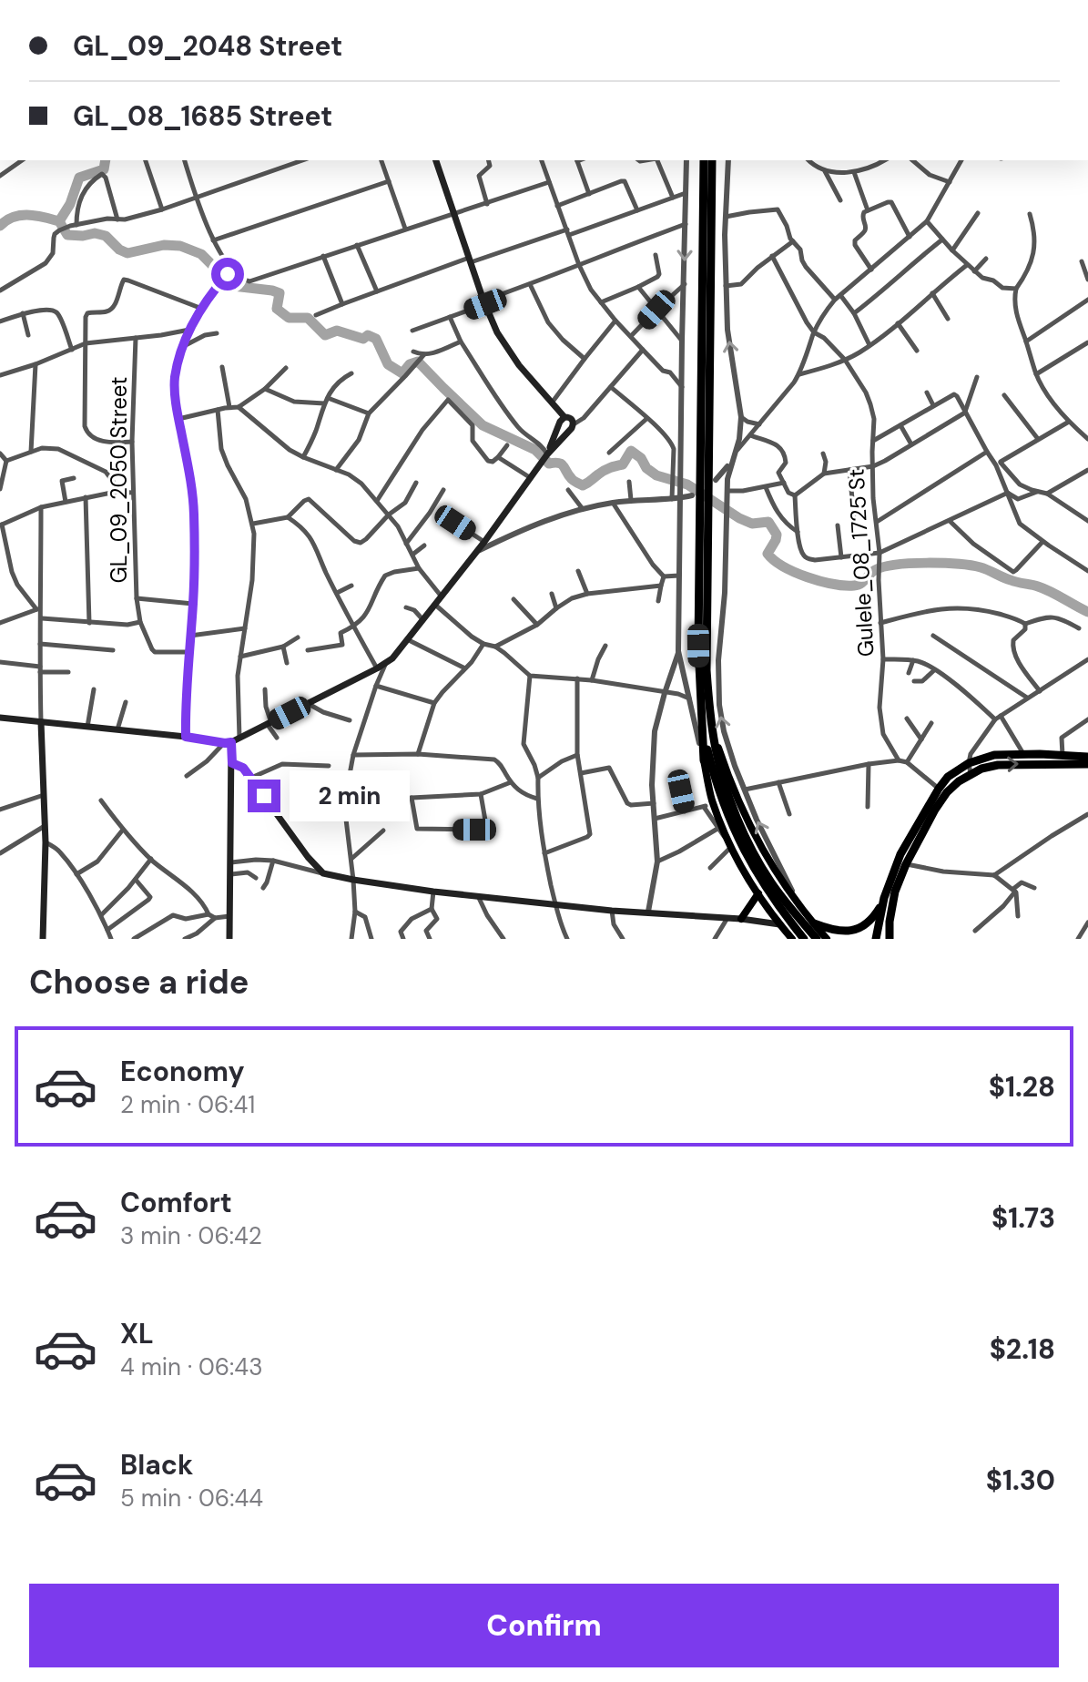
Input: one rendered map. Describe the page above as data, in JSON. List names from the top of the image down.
{
  "streets": {
    "street": ["GL_09_2050 Street", "Gulele_08_1725 St"]
  },
  "page": {
    "banner": ["GL_09_2048 Street", "GL_08_1685 Street"],
    "bubble": "2 min",
    "heading": "Choose a ride",
    "list": [
      {
        "name": "Economy",
        "note": "2 min · 06:41",
        "value": "$1.28"
      },
      {
        "name": "Comfort",
        "note": "3 min · 06:42",
        "value": "$1.73"
      },
      {
        "name": "XL",
        "note": "4 min · 06:43",
        "value": "$2.18"
      },
      {
        "name": "Black",
        "note": "5 min · 06:44",
        "value": "$1.30"
      }
    ],
    "buttons": "Confirm"
  }
}
